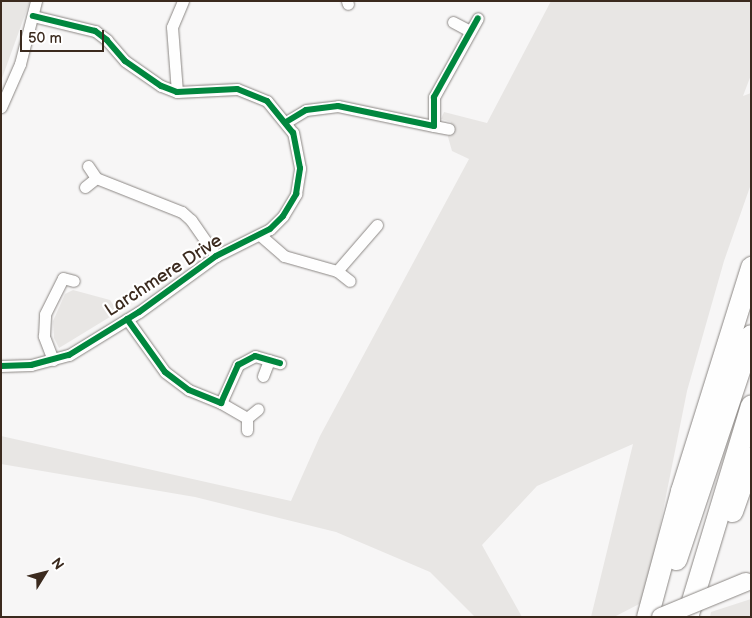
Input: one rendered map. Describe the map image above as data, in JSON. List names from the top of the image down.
{
  "streets": {
    "street": ["Larchmere Drive"]
  },
  "scale_bar": "50 m",
  "north": "top right"
}
